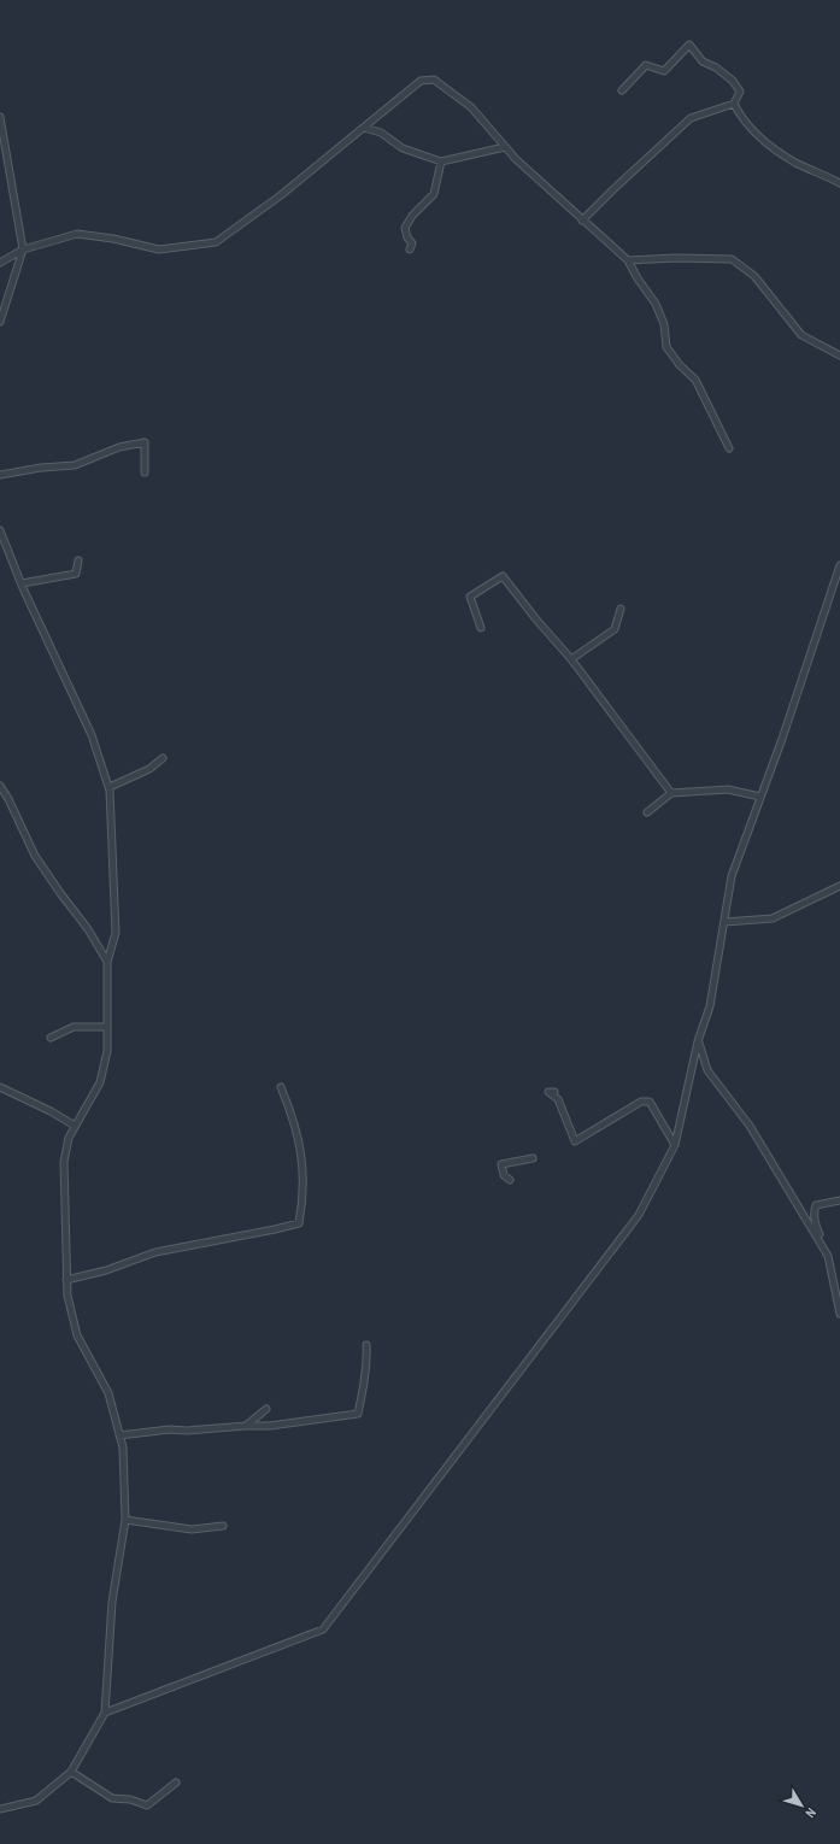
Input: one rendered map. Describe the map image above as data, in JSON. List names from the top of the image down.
{
  "north": "bottom right"
}
